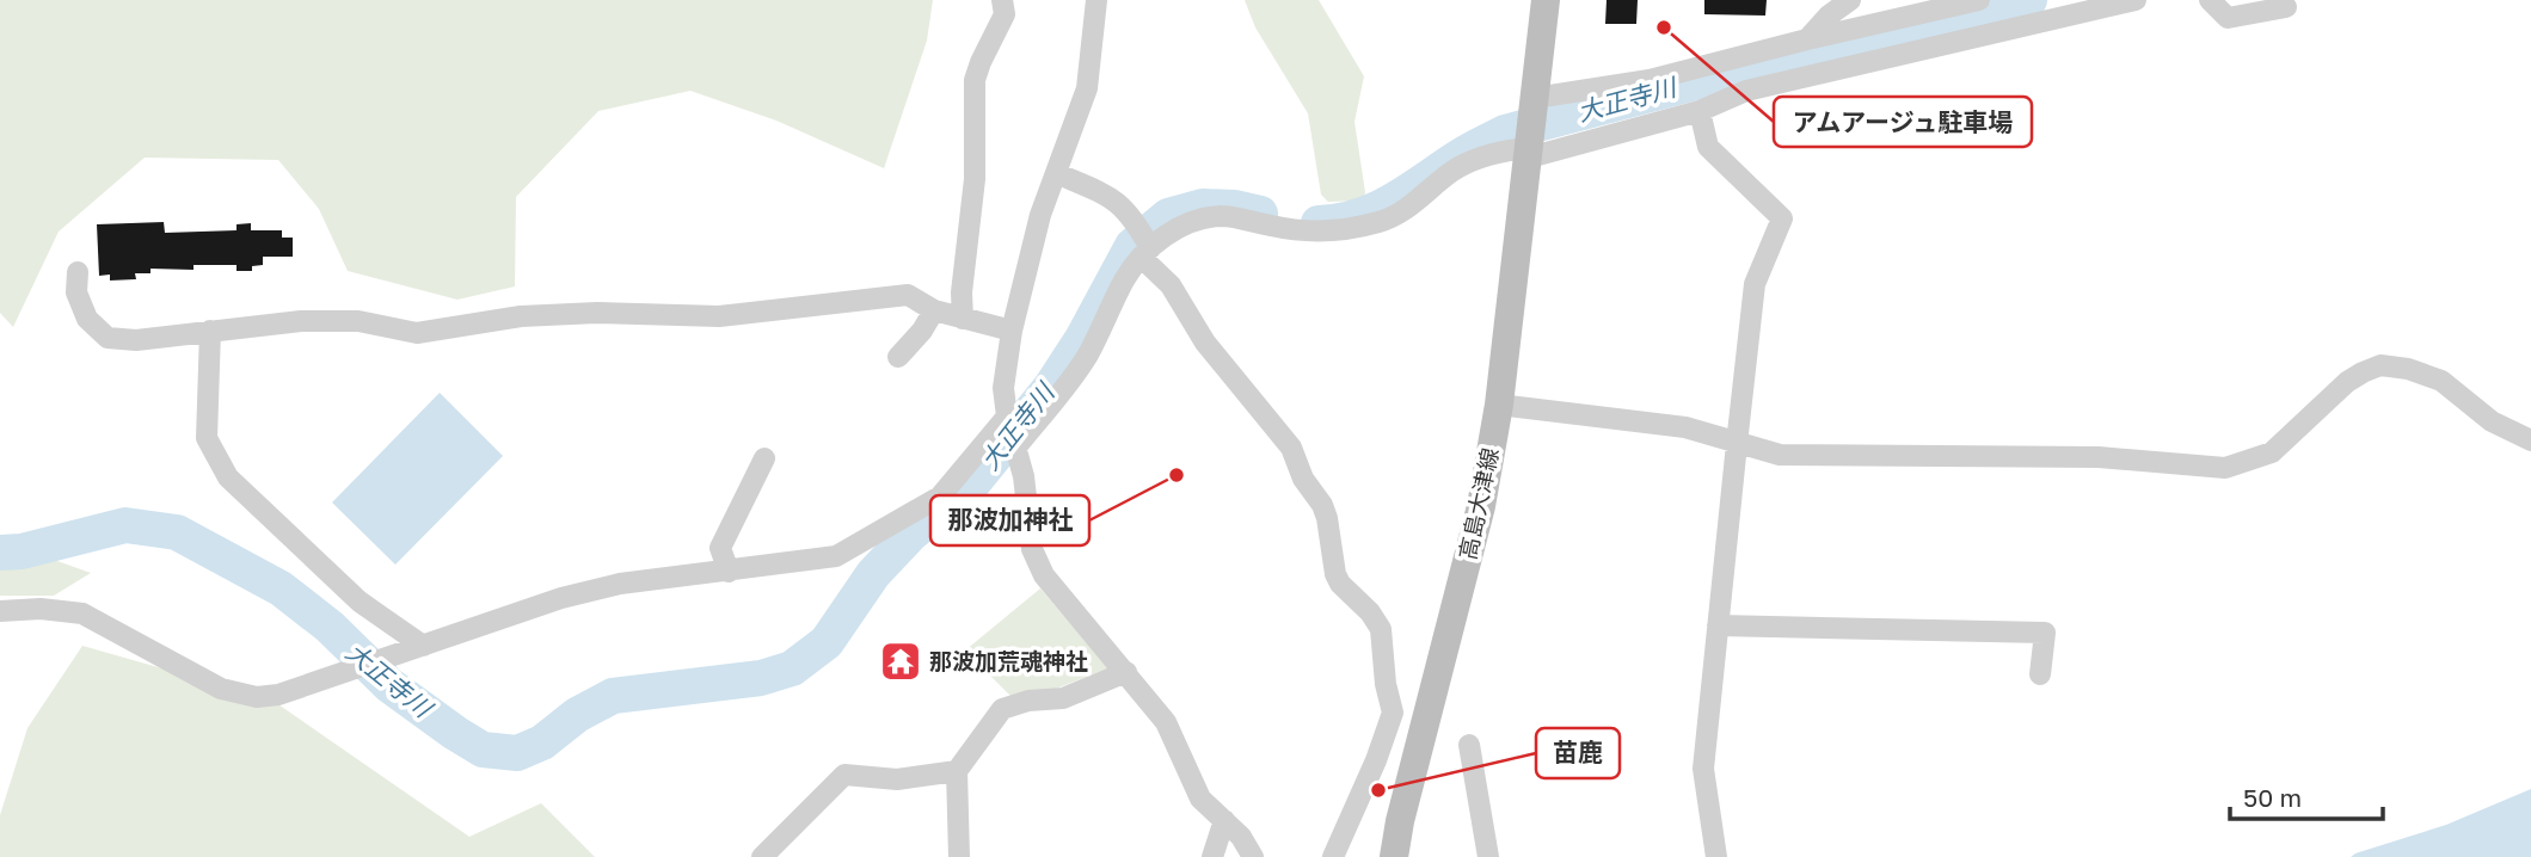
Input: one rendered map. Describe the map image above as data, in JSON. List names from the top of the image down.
{
  "streets": {
    "main road": ["高島大津線"]
  },
  "water": ["大正寺川"],
  "places": {
    "other": ["アムアージュ駐車場", "那波加神社", "苗鹿"],
    "temple": ["那波加荒魂神社"]
  },
  "scale_bar": "50 m"
}
